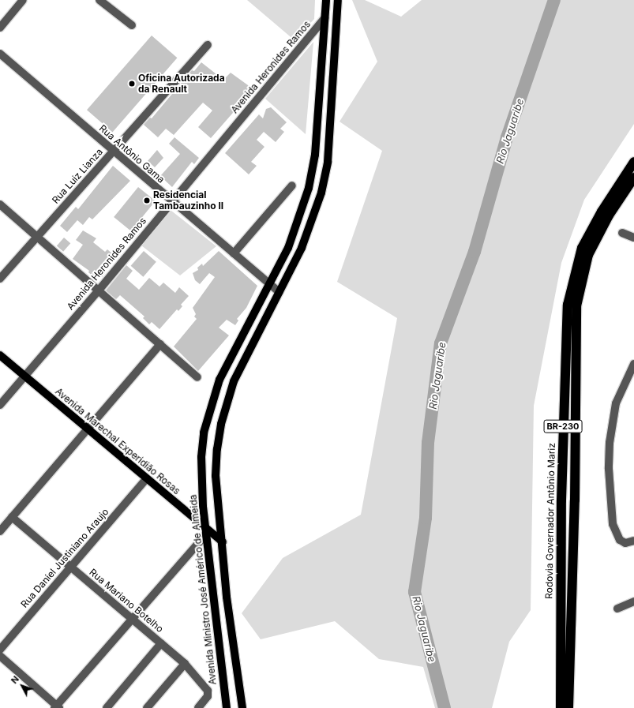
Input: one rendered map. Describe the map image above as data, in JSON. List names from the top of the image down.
{
  "streets": {
    "highway": ["BR-230", "Rodovia Governador Antônio Mariz"],
    "main road": ["Avenida Marechal Experidião Rosas", "Avenida Ministro José Américo de Almeida"],
    "street": [
      "Avenida Heronides Ramos",
      "Rua Antônio Gama",
      "Rua Luiz Lianza",
      "Rua Daniel Justiniano Araujo",
      "Rua Mariano Botelho"
    ]
  },
  "crossings": [
    ["Avenida Heronides Ramos", "Rua Antônio Gama"],
    ["Avenida Heronides Ramos", "Avenida Marechal Experidião Rosas"],
    ["Avenida Heronides Ramos", "Avenida Ministro José Américo de Almeida"],
    ["Rua Antônio Gama", "Rua Luiz Lianza"],
    ["Rua Antônio Gama", "Avenida Ministro José Américo de Almeida"],
    ["Avenida Marechal Experidião Rosas", "Rua Daniel Justiniano Araujo"],
    ["Avenida Marechal Experidião Rosas", "Avenida Ministro José Américo de Almeida"],
    ["Rua Daniel Justiniano Araujo", "Rua Mariano Botelho"]
  ],
  "water": ["Rio Jaguaribe"],
  "places": ["Oficina Autorizada da Renault", "Residencial Tambauzinho II"],
  "north": "top left"
}
